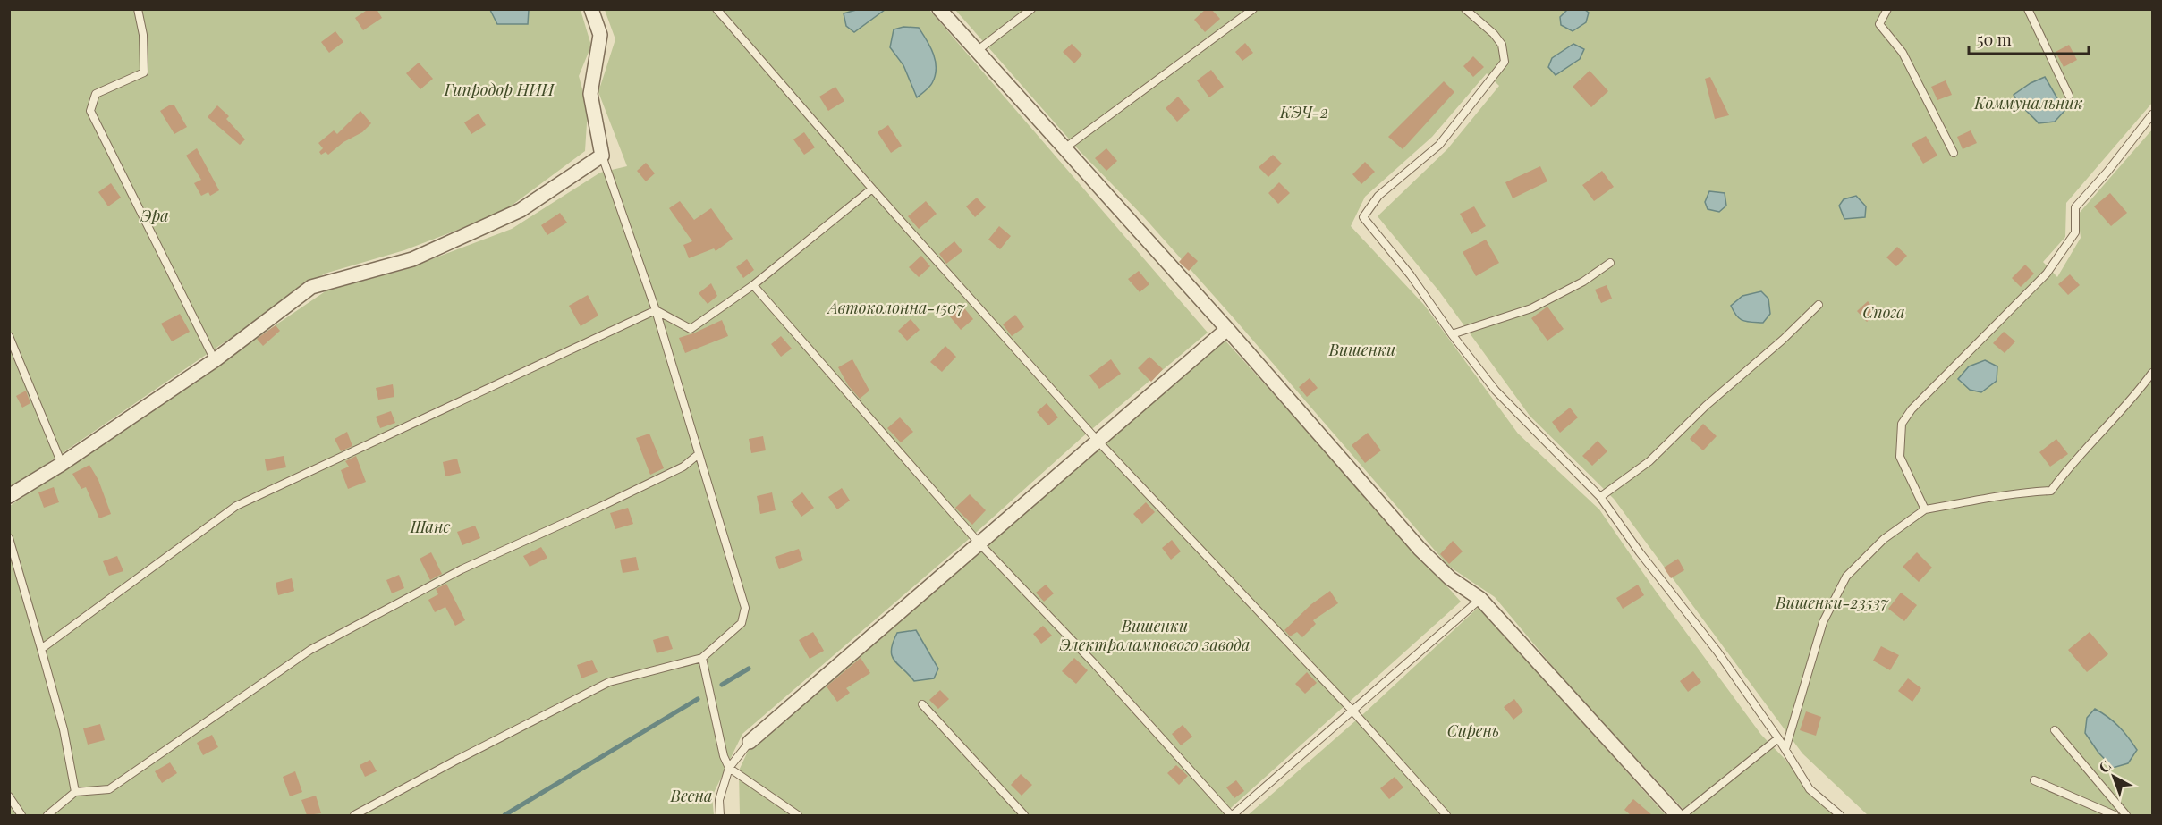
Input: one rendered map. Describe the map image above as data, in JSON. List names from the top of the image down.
{
  "parks": [
    "Гипродор НИИ",
    "Коммунальник",
    "КЭЧ-2",
    "Эра",
    "Автоколонна-1507",
    "Спога",
    "Вишенки",
    "Шанс",
    "Вишенки-23537",
    "Вишенки Электролампового завода",
    "Сирень",
    "Весна"
  ],
  "scale_bar": "50 m",
  "north": "top left"
}
